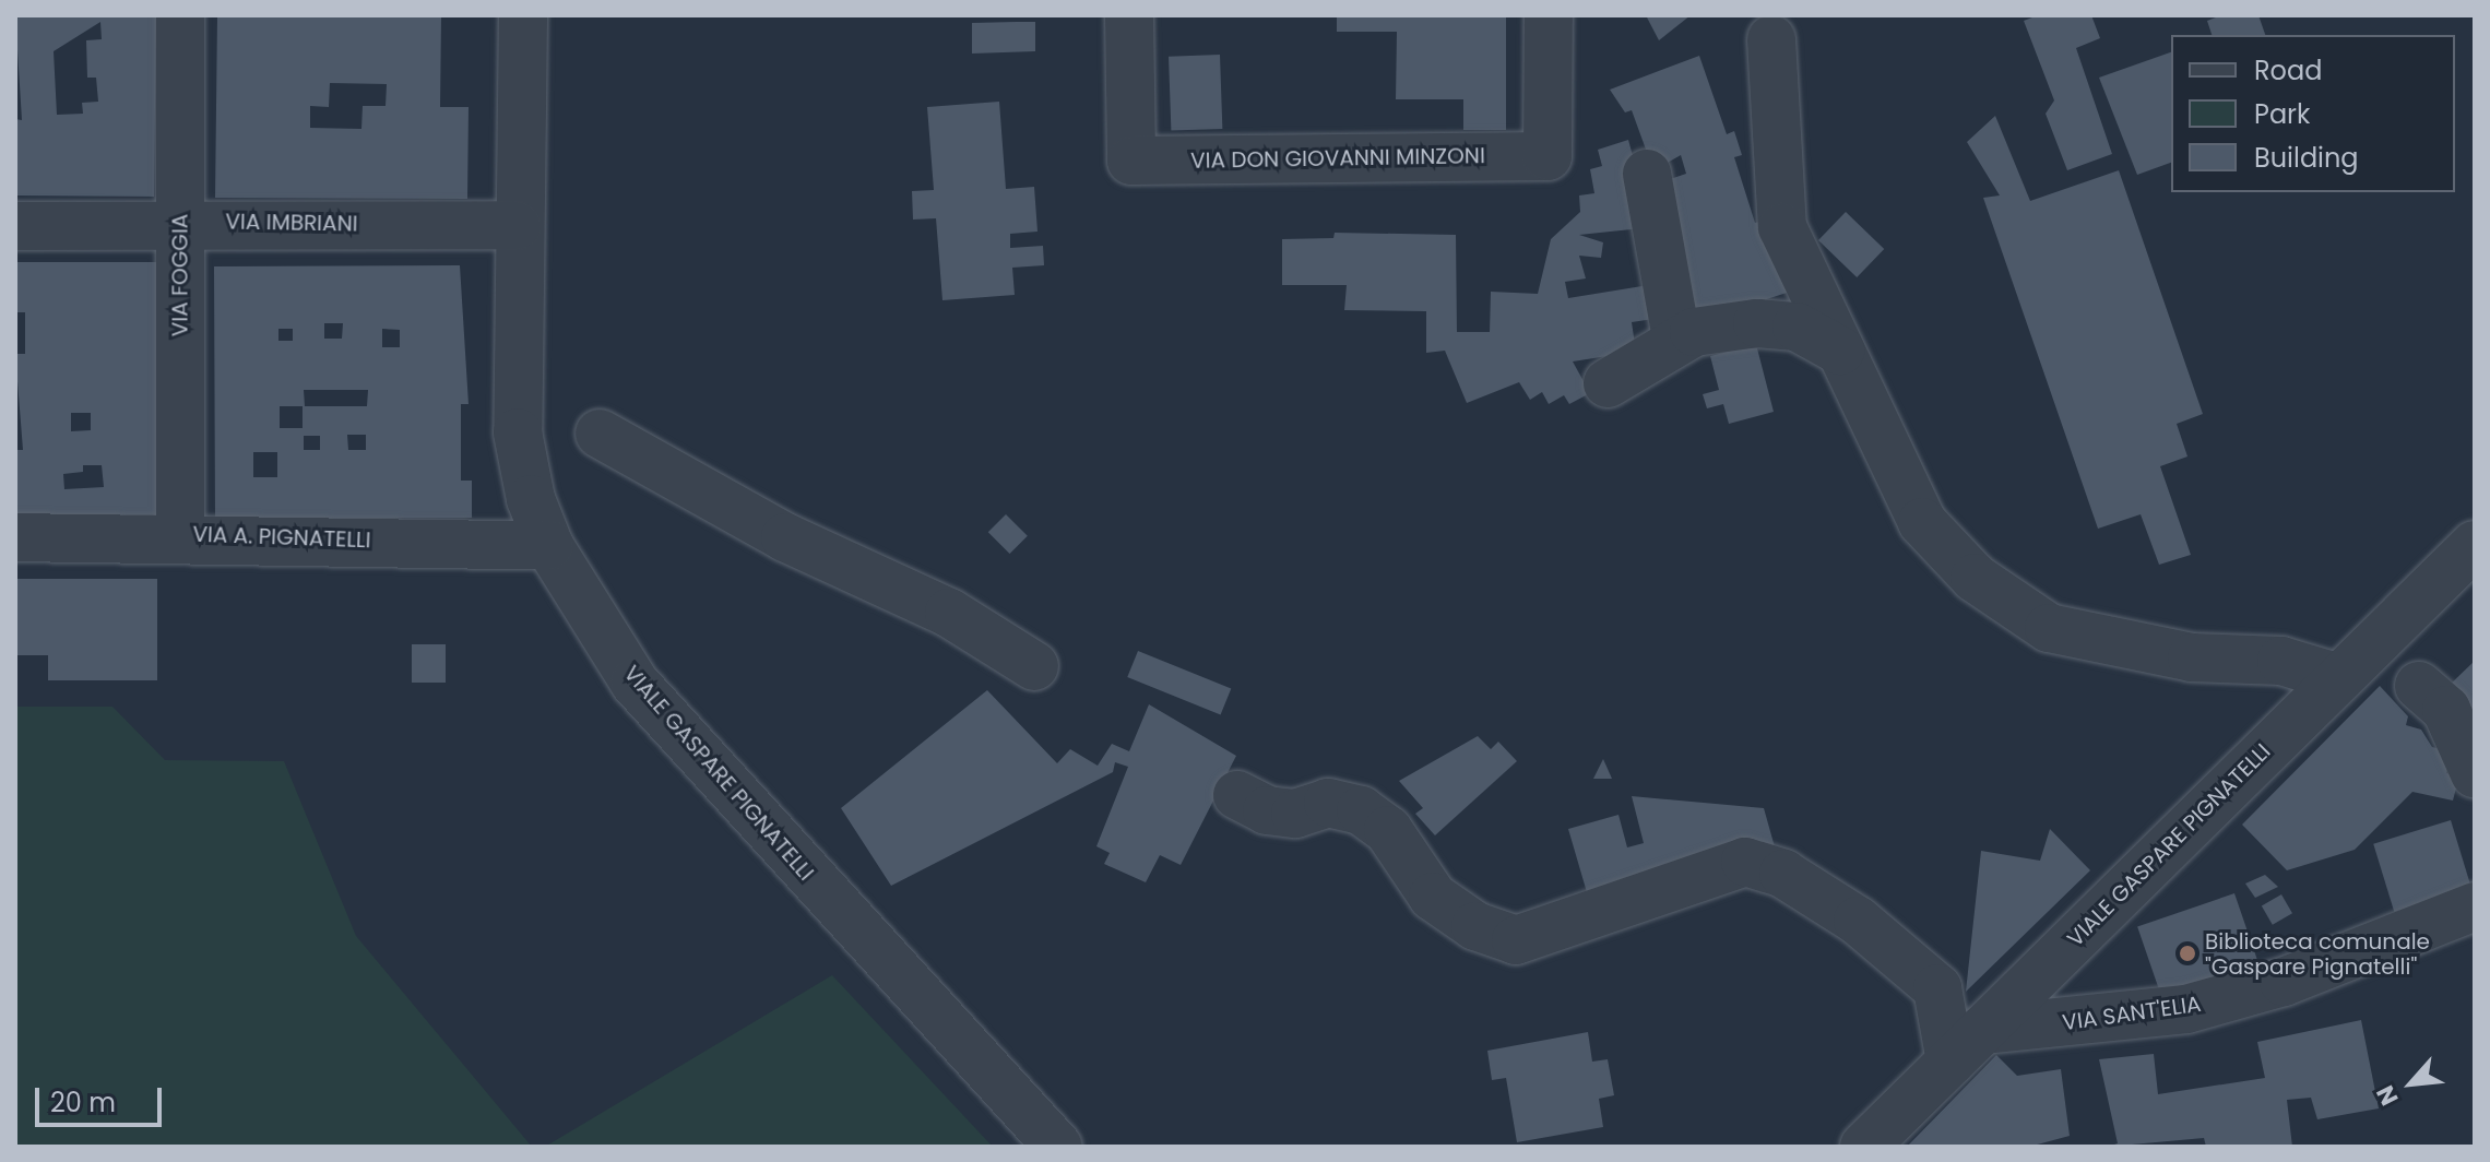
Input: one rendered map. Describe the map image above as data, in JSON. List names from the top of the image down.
{
  "streets": {
    "street": [
      "VIA DON GIOVANNI MINZONI",
      "VIA IMBRIANI",
      "VIA FOGGIA",
      "VIA A. PIGNATELLI",
      "VIALE GASPARE PIGNATELLI",
      "VIA SANT'ELIA"
    ]
  },
  "crossings": [
    ["VIA IMBRIANI", "VIA FOGGIA"],
    ["VIA IMBRIANI", "VIALE GASPARE PIGNATELLI"],
    ["VIA FOGGIA", "VIA A. PIGNATELLI"],
    ["VIA A. PIGNATELLI", "VIALE GASPARE PIGNATELLI"],
    ["VIALE GASPARE PIGNATELLI", "VIA SANT'ELIA"]
  ],
  "places": ["Biblioteca comunale \"Gaspare Pignatelli\""],
  "legend": ["Road", "Park", "Building"],
  "scale_bar": "20 m",
  "north": "bottom left"
}
